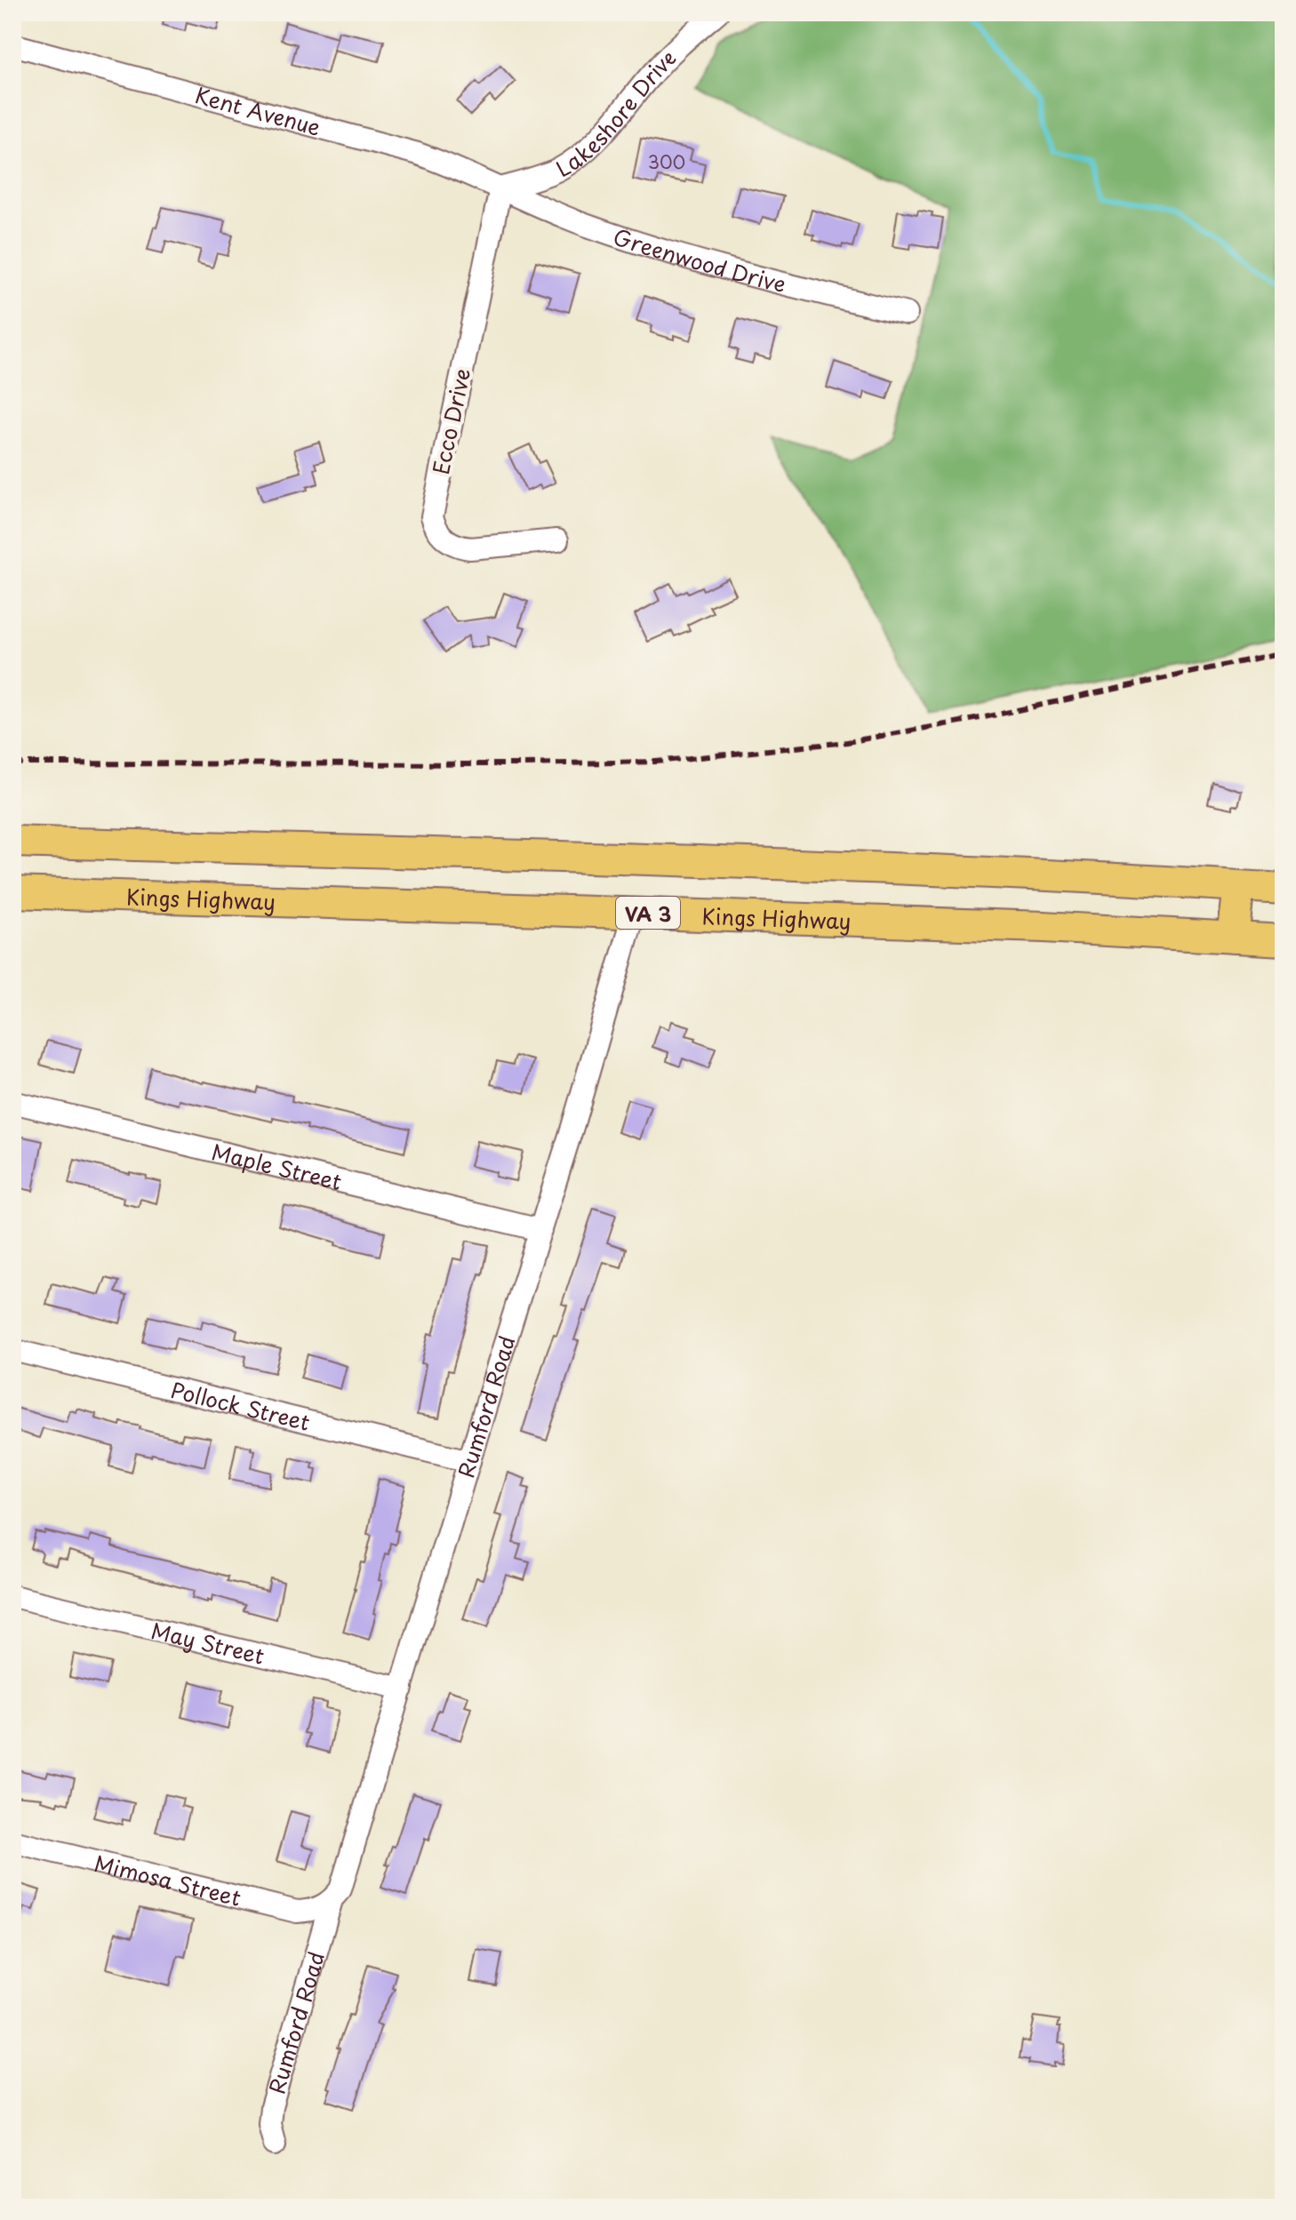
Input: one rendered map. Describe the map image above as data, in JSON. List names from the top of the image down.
{
  "streets": {
    "highway": ["Kings Highway", "VA 3"],
    "street": [
      "Lakeshore Drive",
      "Kent Avenue",
      "Greenwood Drive",
      "Ecco Drive",
      "Maple Street",
      "Pollock Street",
      "Rumford Road",
      "May Street",
      "Mimosa Street"
    ]
  },
  "crossings": [
    ["Lakeshore Drive", "Kent Avenue"],
    ["Lakeshore Drive", "Greenwood Drive"],
    ["Lakeshore Drive", "Ecco Drive"],
    ["Kent Avenue", "Greenwood Drive"],
    ["Kent Avenue", "Ecco Drive"],
    ["Greenwood Drive", "Ecco Drive"],
    ["Kings Highway", "Rumford Road"],
    ["Maple Street", "Rumford Road"],
    ["Pollock Street", "Rumford Road"],
    ["Rumford Road", "May Street"],
    ["Rumford Road", "Mimosa Street"]
  ],
  "house_numbers": ["300"]
}
